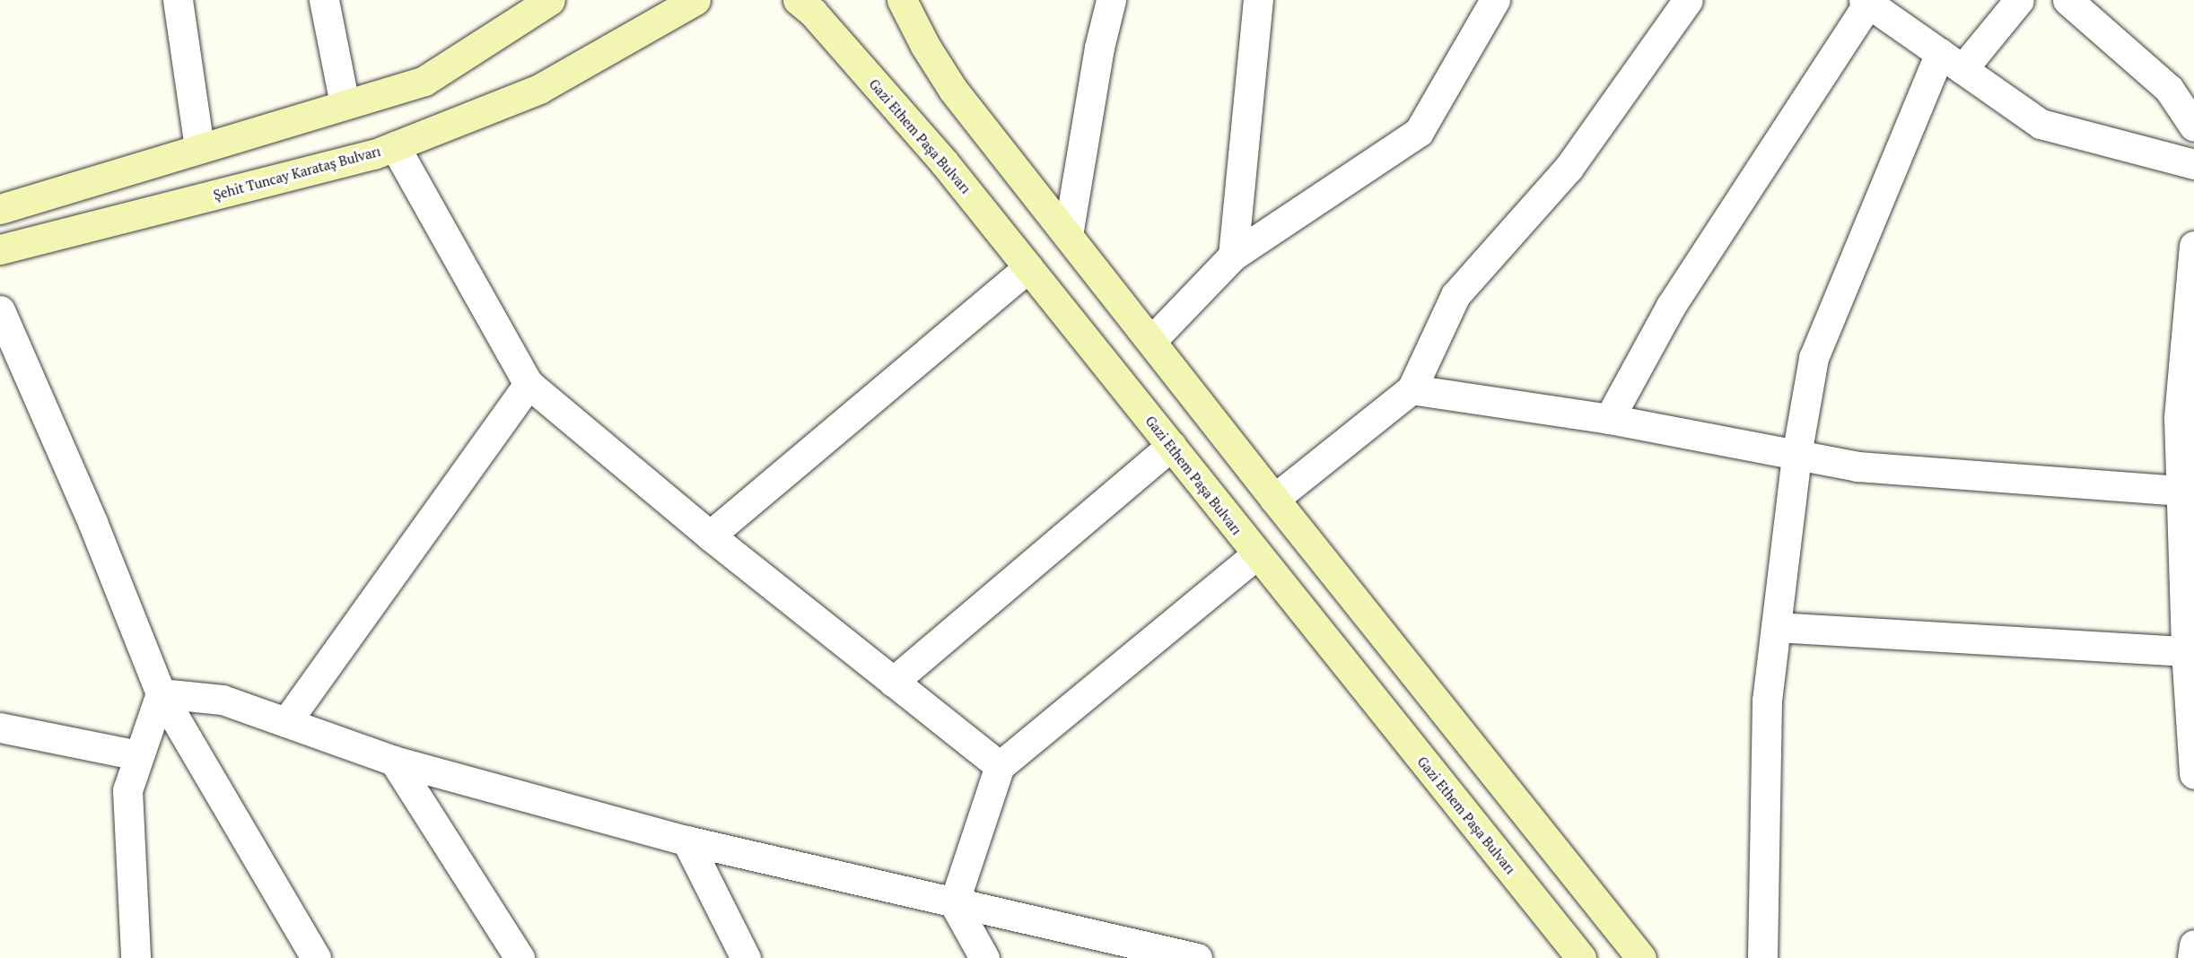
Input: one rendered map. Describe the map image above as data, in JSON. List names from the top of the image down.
{
  "streets": {
    "main road": ["Gazi Ethem Paşa Bulvarı", "Şehit Tuncay Karataş Bulvarı"]
  }
}
